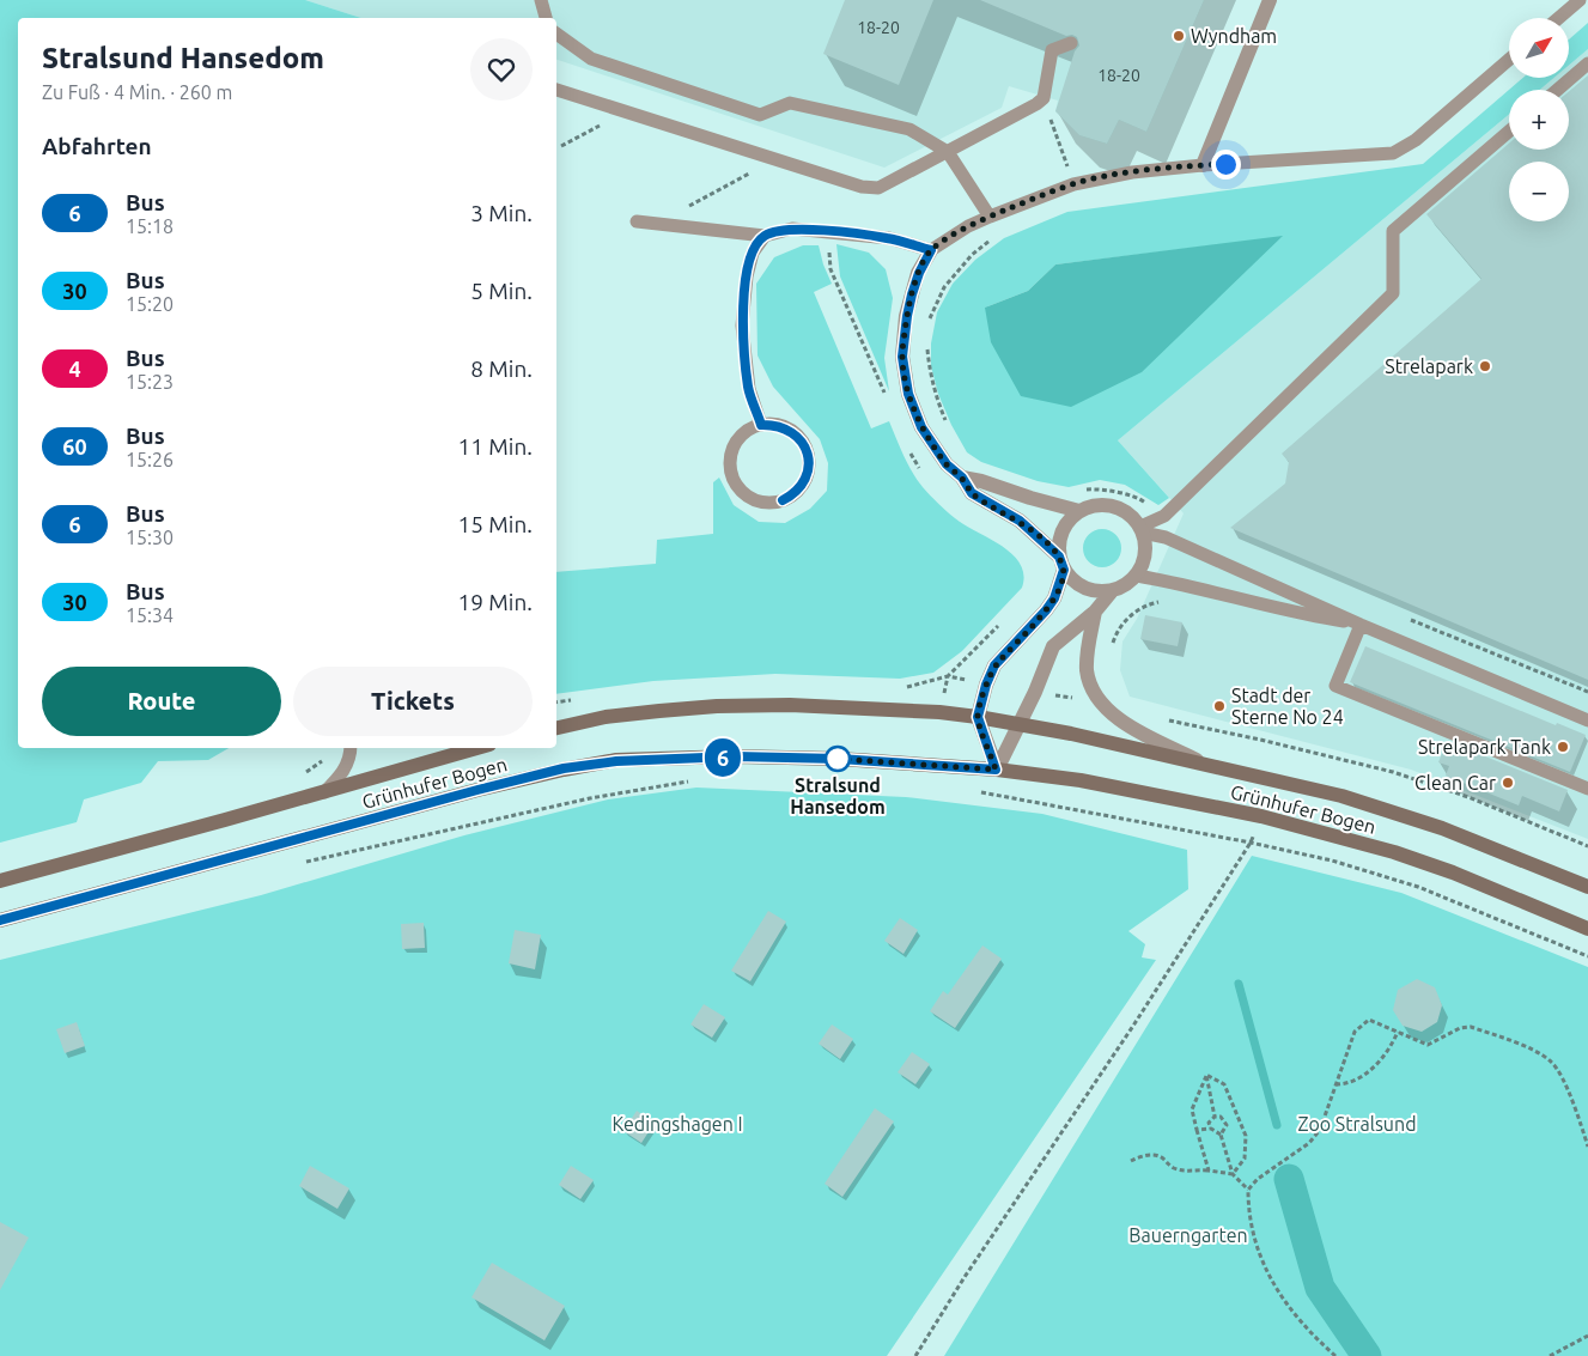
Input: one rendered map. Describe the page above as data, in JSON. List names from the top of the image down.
{
  "streets": {
    "main road": ["Grünhufer Bogen"]
  },
  "parks": ["Kedingshagen I", "Zoo Stralsund", "Bauerngarten"],
  "places": [
    "Wyndham",
    "Strelapark",
    "Stadt der Sterne No 24",
    "Strelapark Tank",
    "Stralsund Hansedom",
    "Clean Car"
  ],
  "lines": ["bus line 6"],
  "house_numbers": ["18-20", "18-20"],
  "north": "top right",
  "page": {
    "on_map": "6",
    "map_buttons": ["+", "−"],
    "heading": [
      ["Stralsund Hansedom", "Zu Fuß · 4 Min. · 260 m"],
      "Abfahrten"
    ],
    "list": [
      {
        "mark": "6",
        "name": "Bus",
        "note": "15:18",
        "value": "3 Min."
      },
      {
        "mark": "30",
        "name": "Bus",
        "note": "15:20",
        "value": "5 Min."
      },
      {
        "mark": "4",
        "name": "Bus",
        "note": "15:23",
        "value": "8 Min."
      },
      {
        "mark": "60",
        "name": "Bus",
        "note": "15:26",
        "value": "11 Min."
      },
      {
        "mark": "6",
        "name": "Bus",
        "note": "15:30",
        "value": "15 Min."
      },
      {
        "mark": "30",
        "name": "Bus",
        "note": "15:34",
        "value": "19 Min."
      }
    ],
    "buttons": ["Route", "Tickets"]
  }
}
